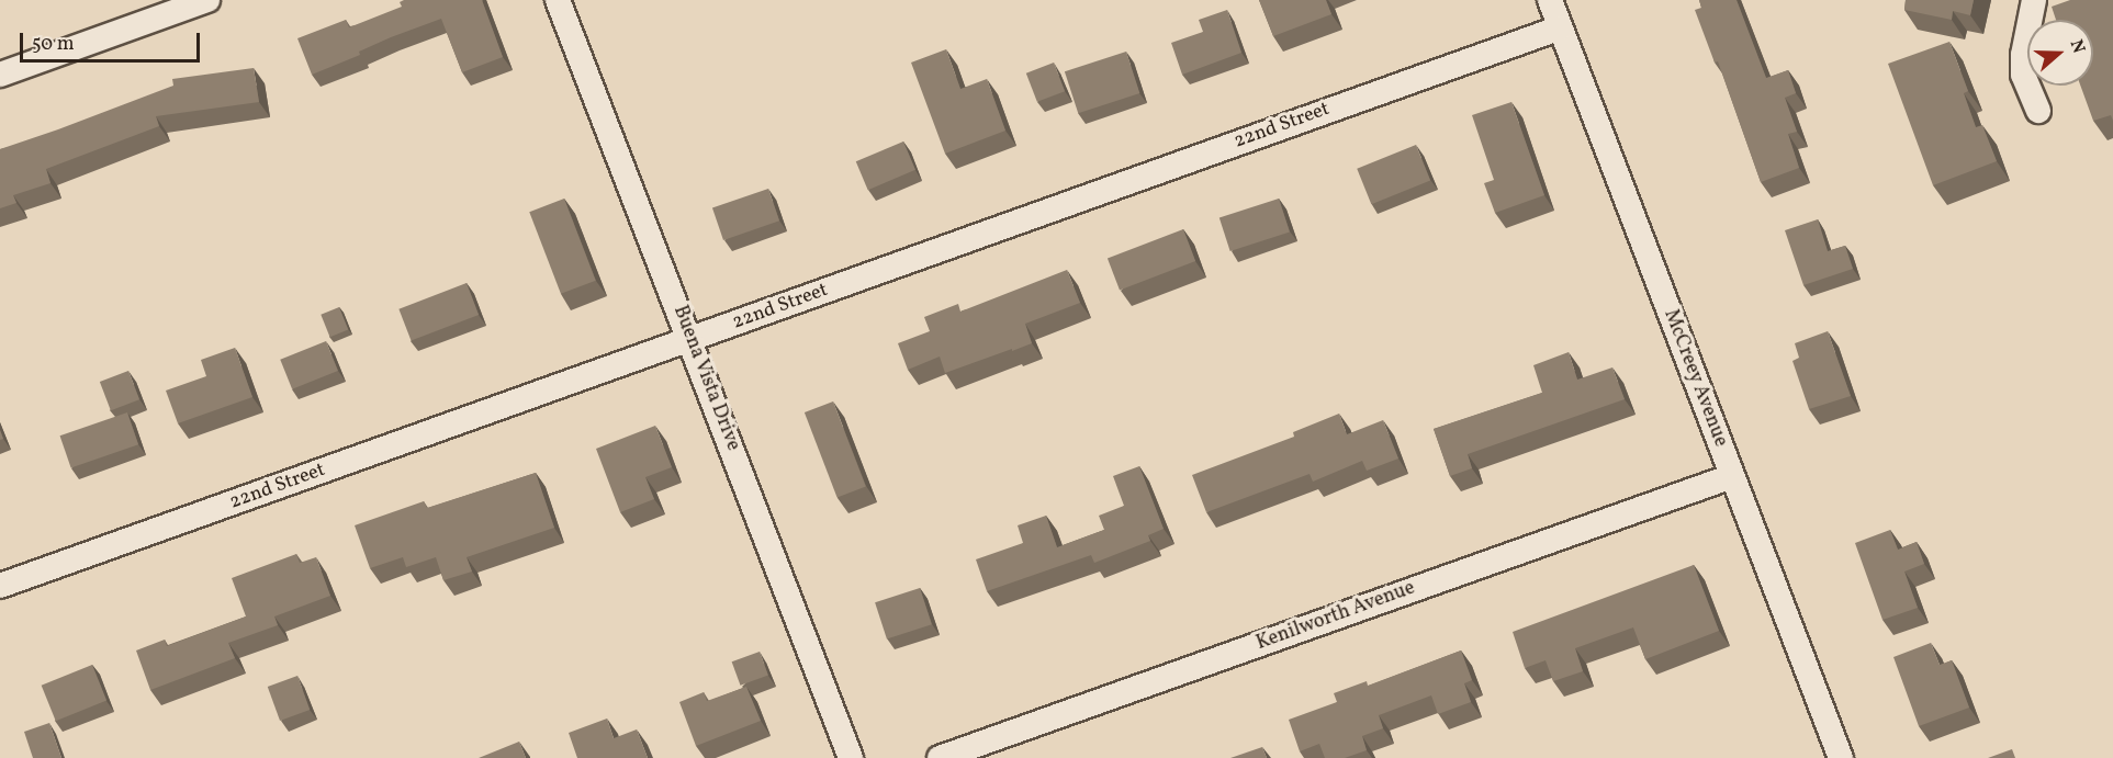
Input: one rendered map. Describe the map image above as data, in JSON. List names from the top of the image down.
{
  "streets": {
    "street": [
      "22nd Street",
      "Buena Vista Drive",
      "McCreey Avenue",
      "Kenilworth Avenue"
    ]
  },
  "crossings": [
    ["22nd Street", "Buena Vista Drive"],
    ["22nd Street", "McCreey Avenue"],
    ["McCreey Avenue", "Kenilworth Avenue"]
  ],
  "scale_bar": "50 m",
  "north": "right"
}
